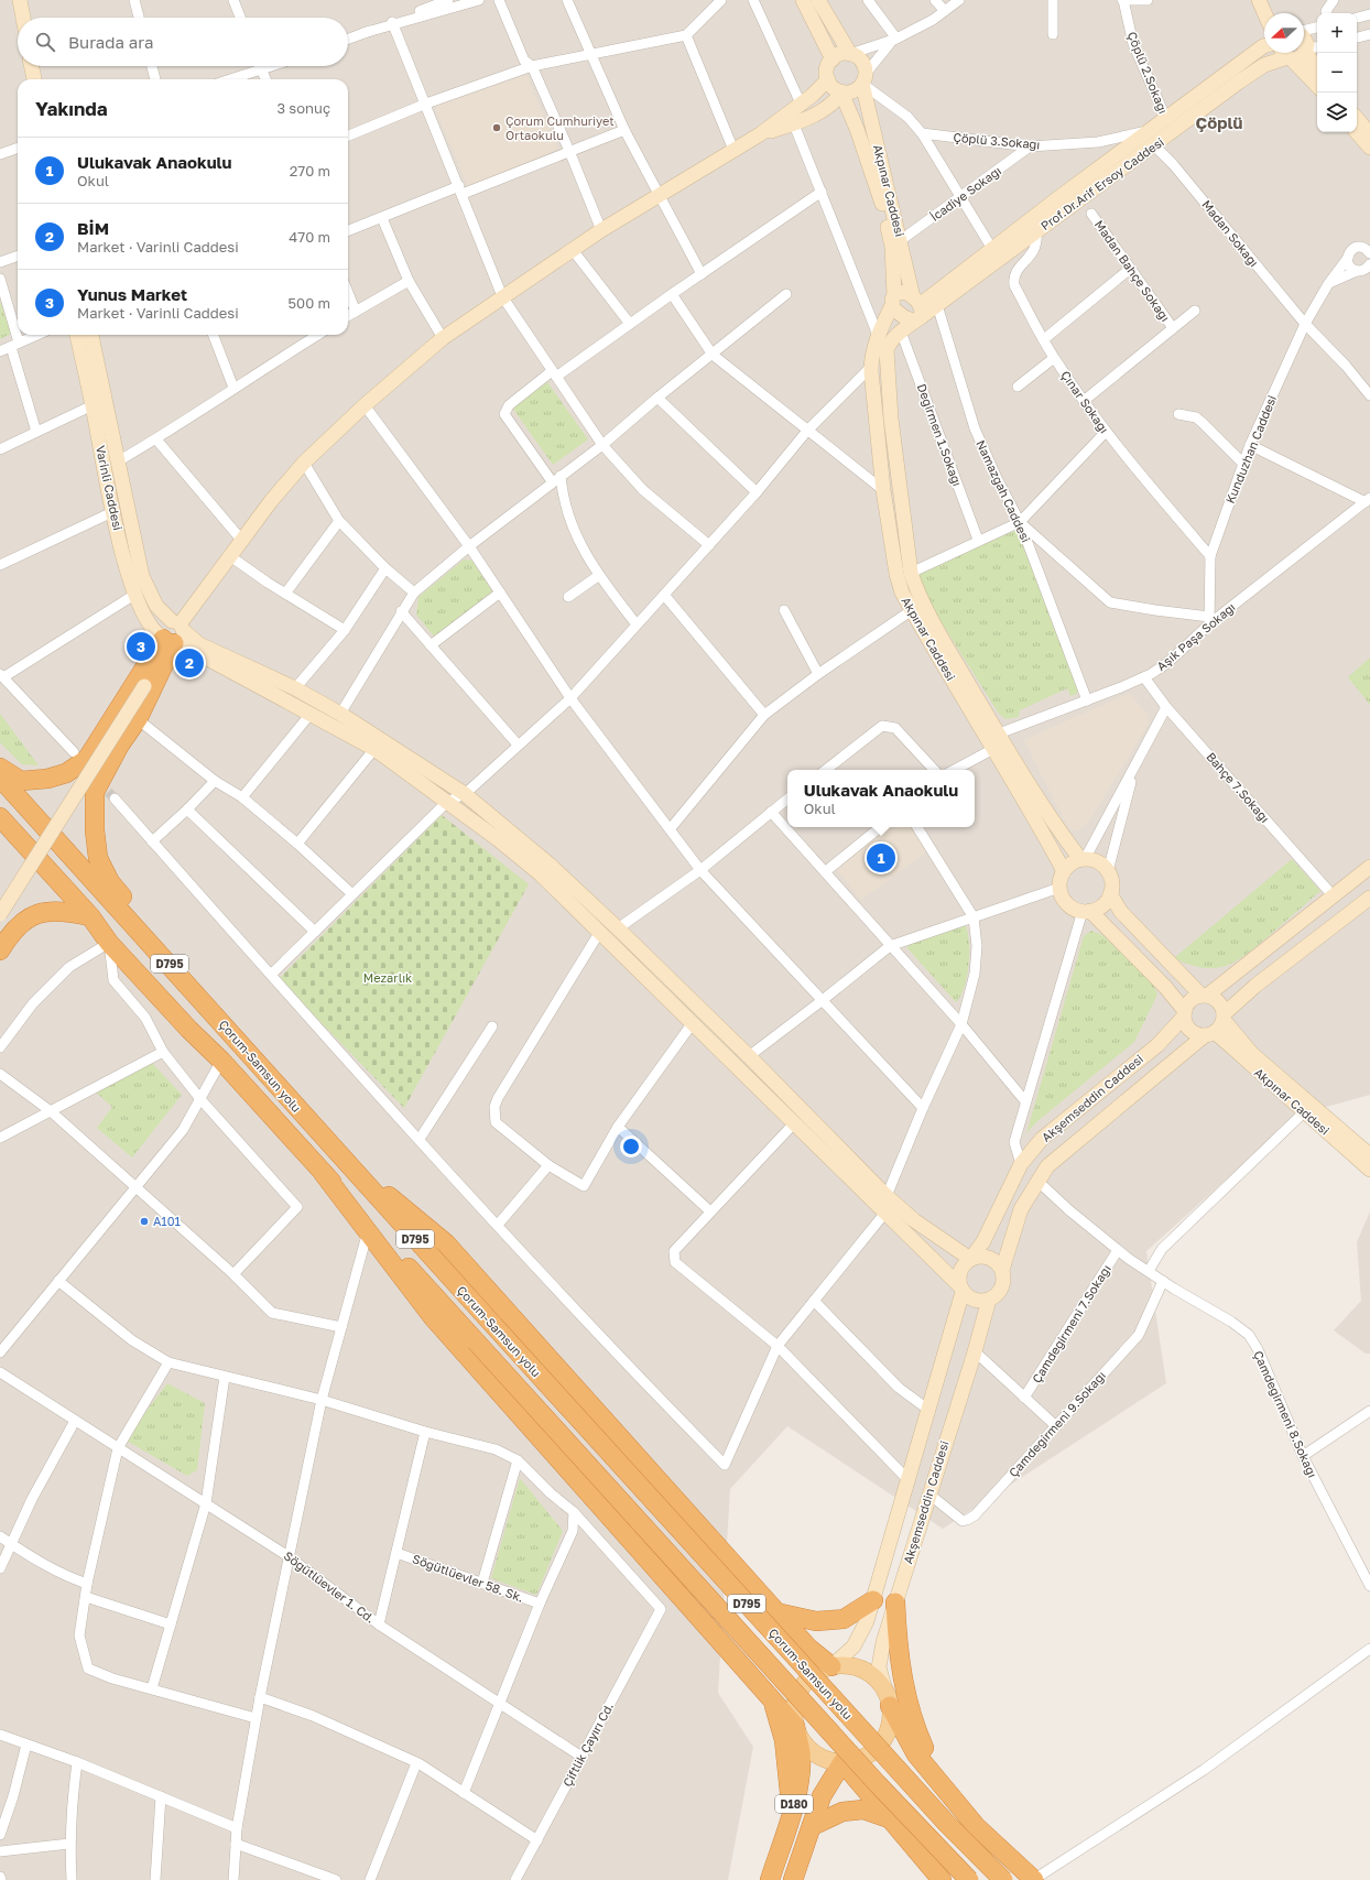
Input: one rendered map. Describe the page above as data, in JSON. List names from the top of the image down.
{
  "streets": {
    "highway": ["D795", "Çorum-Samsun yolu", "D180"],
    "street": [
      "Çöplü 2.Sokağı",
      "Çöplü 3.Sokağı",
      "Prof.Dr.Arif Ersoy Caddesi",
      "Akpınar Caddesi",
      "İcadiye Sokağı",
      "Madan Sokağı",
      "Madan Bahçe Sokağı",
      "Çınar Sokağı",
      "Değirmen 1.Sokağı",
      "Kunduzhan Caddesi",
      "Varinli Caddesi",
      "Namazgah Caddesi",
      "Aşık Paşa Sokağı",
      "Bahçe 7.Sokağı",
      "Akşemseddin Caddesi",
      "Çamdeğirmeni 7.Sokağı",
      "Çamdeğirmeni 8.Sokağı",
      "Çamdeğirmeni 9.Sokağı",
      "Söğütlüevler 58. Sk.",
      "Söğütlüevler 1. Cd.",
      "Çiftlik Çayırı Cd."
    ]
  },
  "crossings": [
    ["Çöplü 2.Sokağı", "Prof.Dr.Arif Ersoy Caddesi"],
    ["Çöplü 3.Sokağı", "Prof.Dr.Arif Ersoy Caddesi"],
    ["Çöplü 3.Sokağı", "İcadiye Sokağı"],
    ["Prof.Dr.Arif Ersoy Caddesi", "Akpınar Caddesi"],
    ["Prof.Dr.Arif Ersoy Caddesi", "Madan Sokağı"],
    ["Prof.Dr.Arif Ersoy Caddesi", "Çınar Sokağı"],
    ["Prof.Dr.Arif Ersoy Caddesi", "Namazgah Caddesi"],
    ["Akpınar Caddesi", "İcadiye Sokağı"],
    ["Akpınar Caddesi", "Değirmen 1.Sokağı"],
    ["Akpınar Caddesi", "Aşık Paşa Sokağı"],
    ["Akpınar Caddesi", "Akşemseddin Caddesi"],
    ["Madan Sokağı", "Kunduzhan Caddesi"],
    ["Madan Bahçe Sokağı", "Çınar Sokağı"],
    ["Çınar Sokağı", "Kunduzhan Caddesi"],
    ["Kunduzhan Caddesi", "Aşık Paşa Sokağı"],
    ["Namazgah Caddesi", "Aşık Paşa Sokağı"],
    ["Aşık Paşa Sokağı", "Bahçe 7.Sokağı"],
    ["Akşemseddin Caddesi", "Çamdeğirmeni 8.Sokağı"],
    ["Akşemseddin Caddesi", "Çamdeğirmeni 9.Sokağı"],
    ["Akşemseddin Caddesi", "D180"],
    ["Çamdeğirmeni 7.Sokağı", "Çamdeğirmeni 8.Sokağı"],
    ["Çamdeğirmeni 8.Sokağı", "Çamdeğirmeni 9.Sokağı"],
    ["Söğütlüevler 1. Cd.", "Çiftlik Çayırı Cd."]
  ],
  "districts": ["Çöplü"],
  "parks": ["Mezarlık"],
  "places": ["Çorum Cumhuriyet Ortaokulu", "A101"],
  "north": "left",
  "page": {
    "map_buttons": ["+", "−"],
    "search": "Burada ara",
    "heading": ["Yakında", "3 sonuç"],
    "list": [
      {
        "mark": "1",
        "name": "Ulukavak Anaokulu",
        "note": "Okul",
        "value": "270 m"
      },
      {
        "mark": "2",
        "name": "BİM",
        "note": "Market · Varinli Caddesi",
        "value": "470 m"
      },
      {
        "mark": "3",
        "name": "Yunus Market",
        "note": "Market · Varinli Caddesi",
        "value": "500 m"
      }
    ],
    "pins": ["3", "2", "1"],
    "popup": ["Ulukavak Anaokulu", "Okul"]
  }
}
